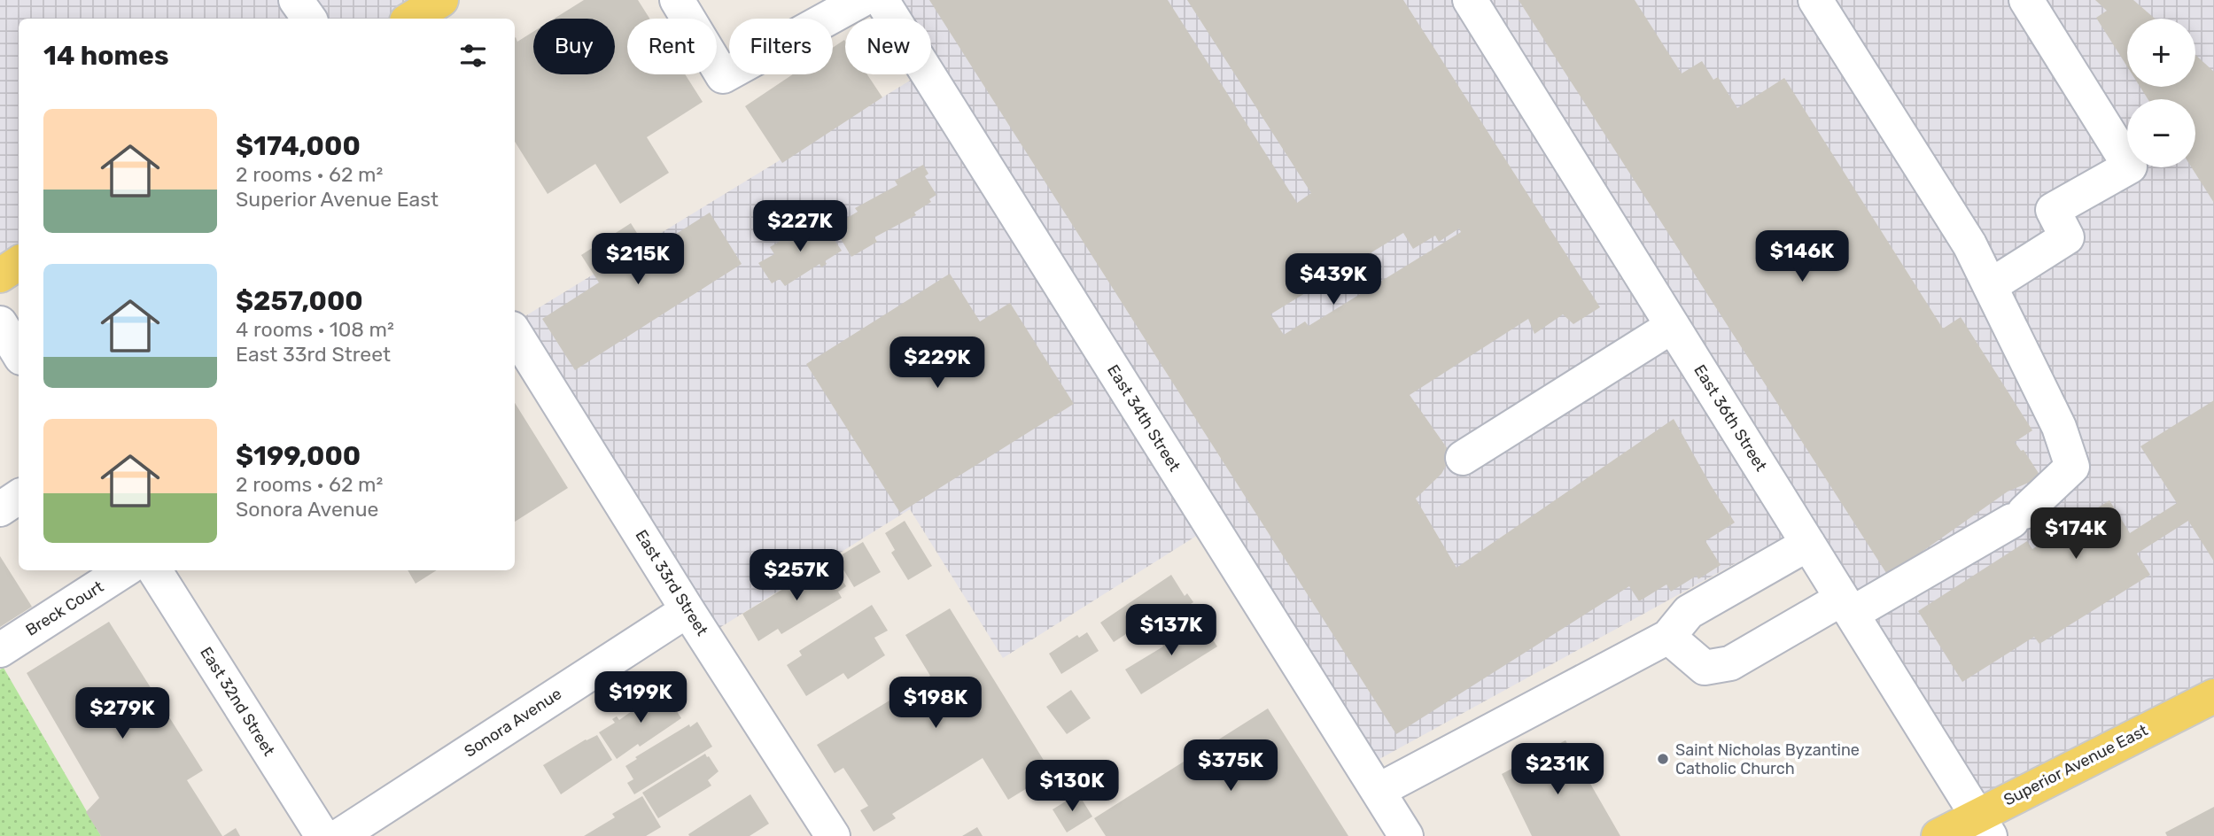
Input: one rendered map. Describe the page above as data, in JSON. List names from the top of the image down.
{
  "streets": {
    "main road": ["Superior Avenue East"],
    "street": [
      "East 34th Street",
      "East 36th Street",
      "East 33rd Street",
      "Breck Court",
      "East 32nd Street",
      "Sonora Avenue"
    ]
  },
  "crossings": [
    ["East 36th Street", "Superior Avenue East"],
    ["East 33rd Street", "Sonora Avenue"]
  ],
  "places": ["Saint Nicholas Byzantine Catholic Church"],
  "page": {
    "map_buttons": ["+", "−"],
    "chip": [
      "Buy",
      "Rent",
      "Filters",
      "New"
    ],
    "heading": "14 homes",
    "list": [
      {
        "name": "$174,000",
        "note": "2 rooms · 62 m² · Superior Avenue East"
      },
      {
        "name": "$257,000",
        "note": "4 rooms · 108 m² · East 33rd Street"
      },
      {
        "name": "$199,000",
        "note": "2 rooms · 62 m² · Sonora Avenue"
      }
    ],
    "price": [
      "$227K",
      "$146K",
      "$215K",
      "$439K",
      "$229K",
      "$174K",
      "$257K",
      "$137K",
      "$199K",
      "$198K",
      "$279K",
      "$375K",
      "$231K",
      "$130K"
    ]
  }
}
